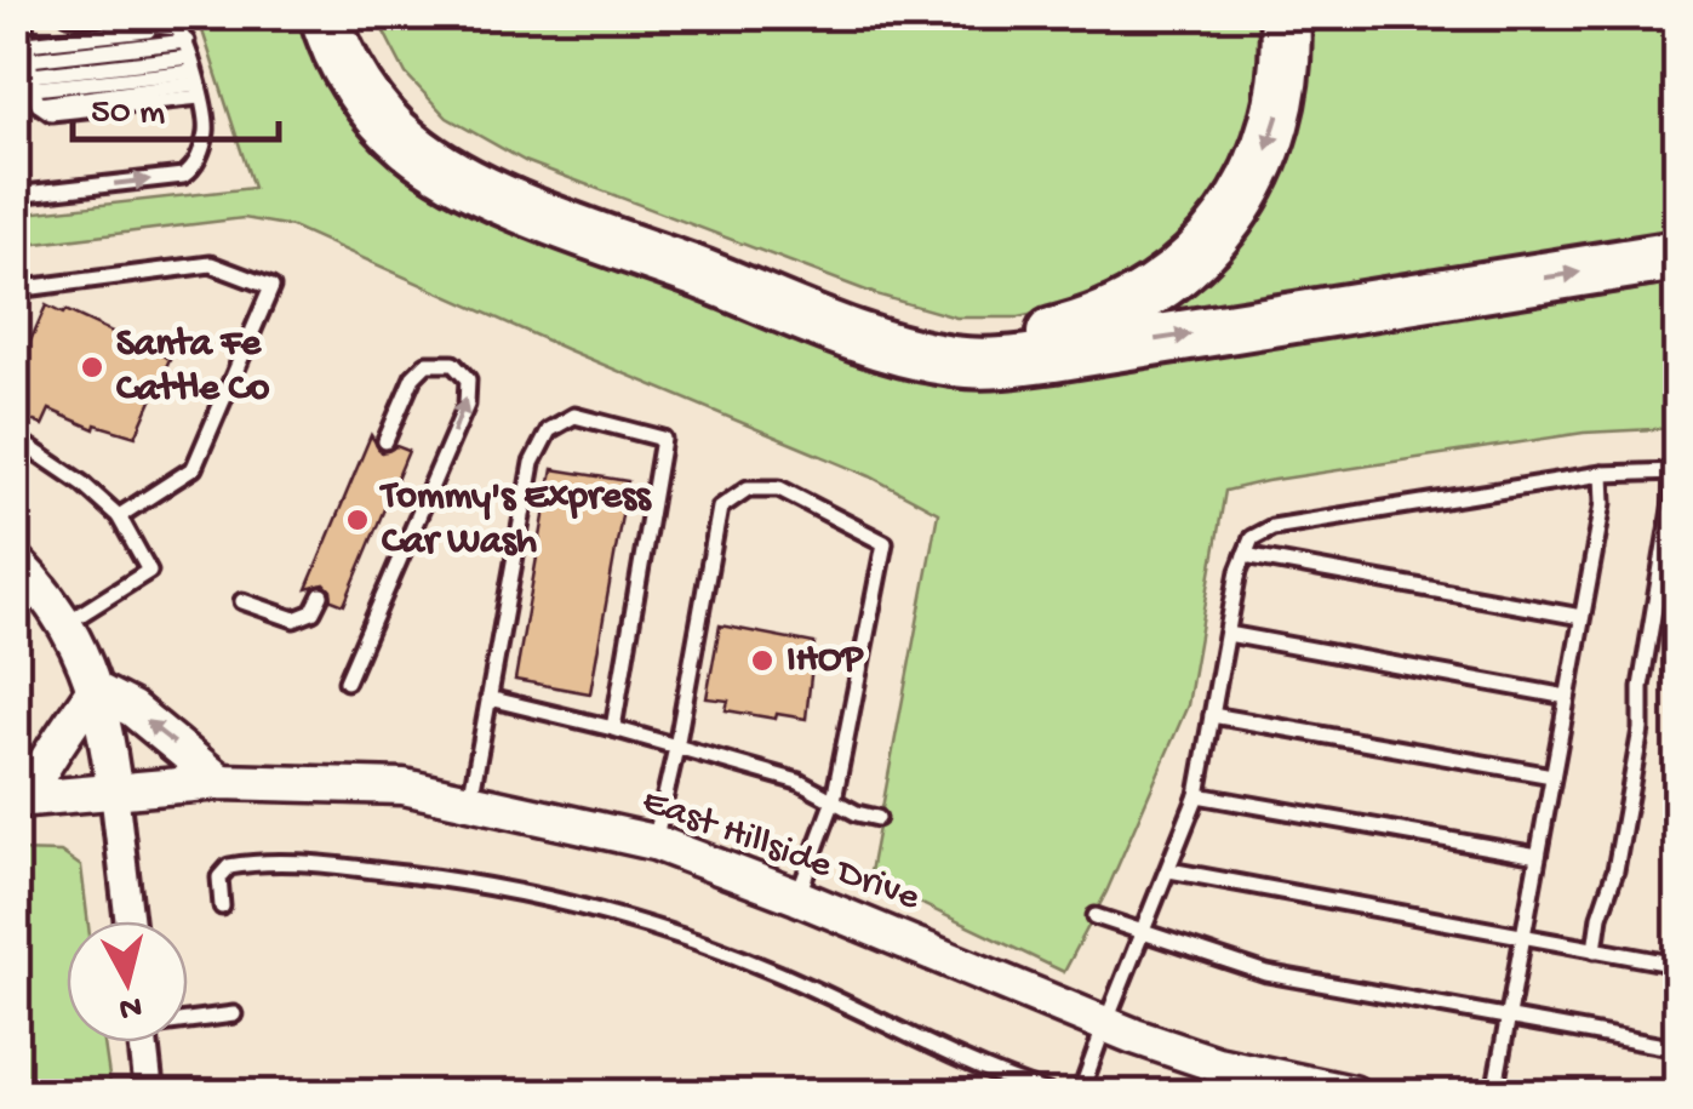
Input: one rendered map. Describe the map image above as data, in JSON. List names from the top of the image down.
{
  "streets": {
    "street": ["East Hillside Drive"]
  },
  "places": ["Santa Fe Cattle Co", "Tommy's Express Car Wash", "IHOP"],
  "scale_bar": "50 m",
  "north": "bottom"
}
